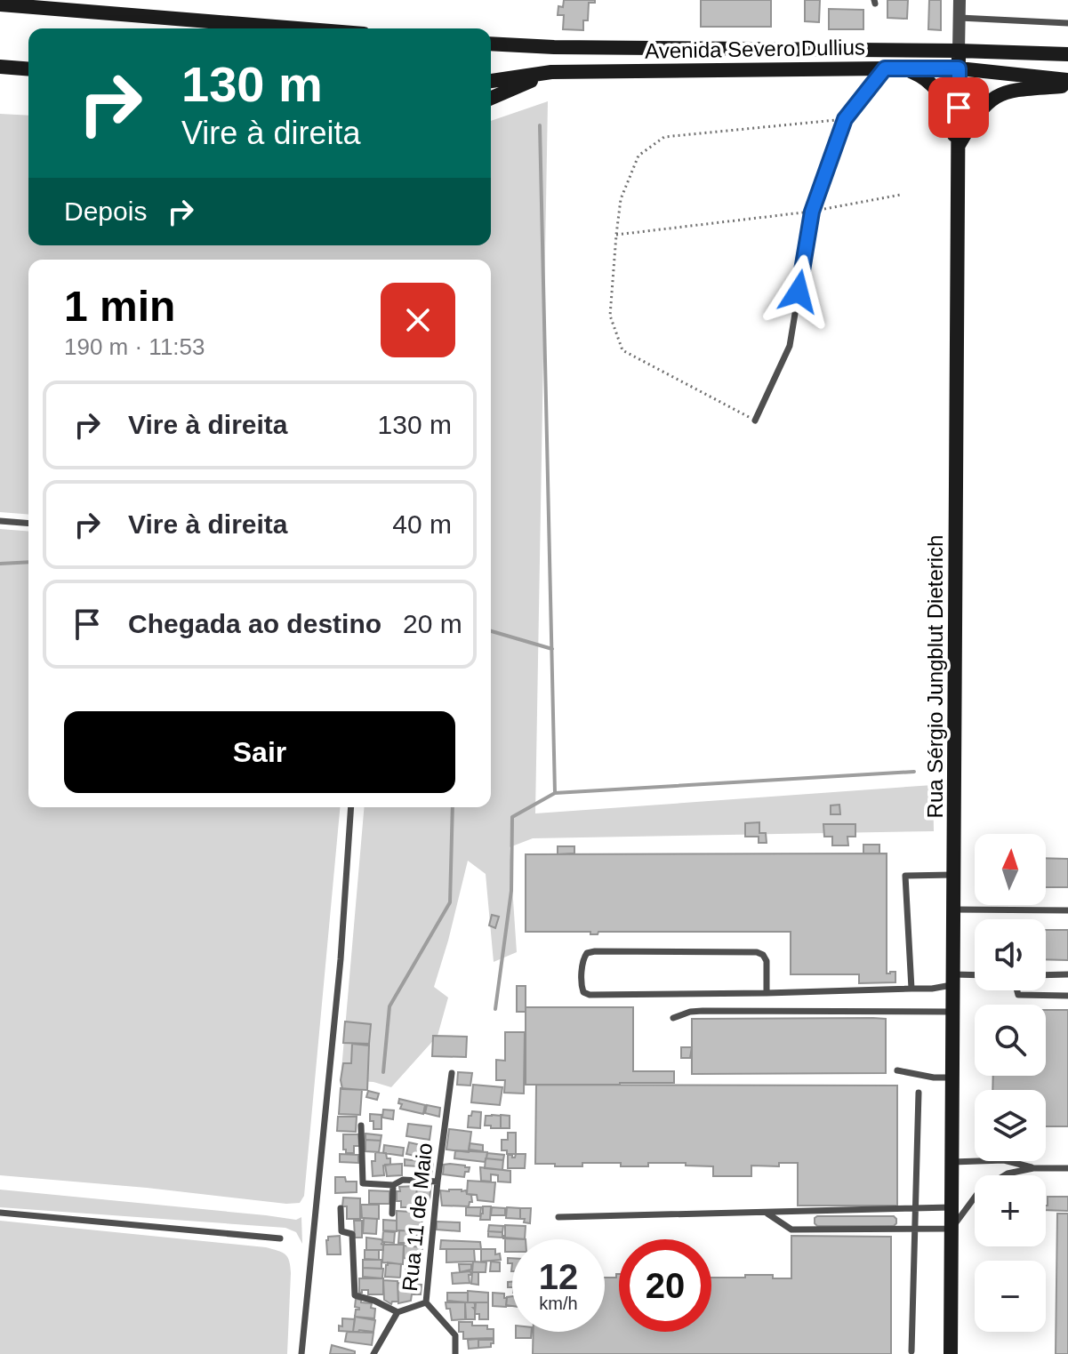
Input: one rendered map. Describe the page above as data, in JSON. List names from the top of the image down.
{
  "streets": {
    "main road": ["Avenida Severo Dullius", "Rua Sérgio Jungblut Dieterich"],
    "lane": ["Rua 11 de Maio"]
  },
  "crossings": [
    ["Avenida Severo Dullius", "Rua Sérgio Jungblut Dieterich"]
  ],
  "north": "top",
  "page": {
    "turn": ["130 m", "Vire à direita"],
    "then": "Depois",
    "heading": ["1 min", "190 m · 11:53"],
    "list": [
      {
        "name": "Vire à direita",
        "value": "130 m"
      },
      {
        "name": "Vire à direita",
        "value": "40 m"
      },
      {
        "name": "Chegada ao destino",
        "value": "20 m"
      }
    ],
    "buttons": "Sair",
    "map_buttons": ["+", "−"],
    "speed": "12 km/h",
    "limit": "20"
  }
}
